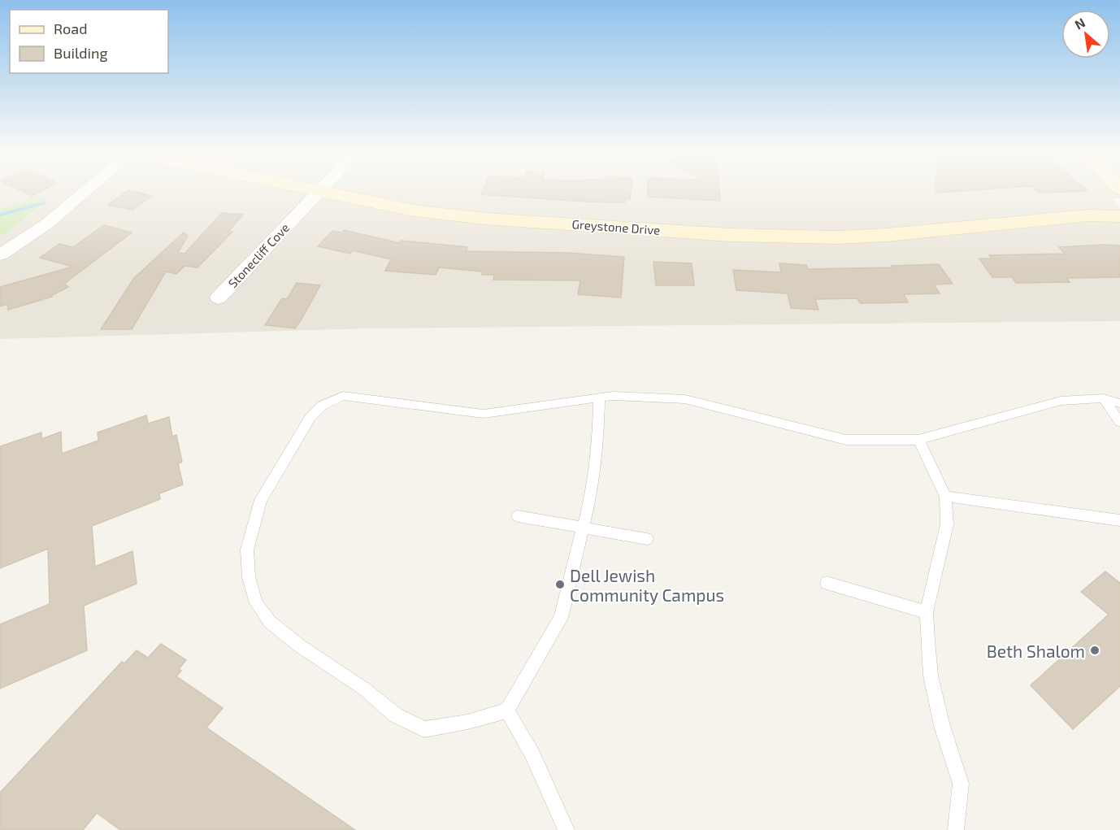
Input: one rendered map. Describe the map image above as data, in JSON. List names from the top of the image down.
{
  "streets": {
    "street": ["Greystone Drive", "Stonecliff Cove"]
  },
  "crossings": [
    ["Greystone Drive", "Stonecliff Cove"]
  ],
  "places": ["Dell Jewish Community Campus", "Beth Shalom"],
  "legend": ["Road", "Building"],
  "north": "top left"
}
